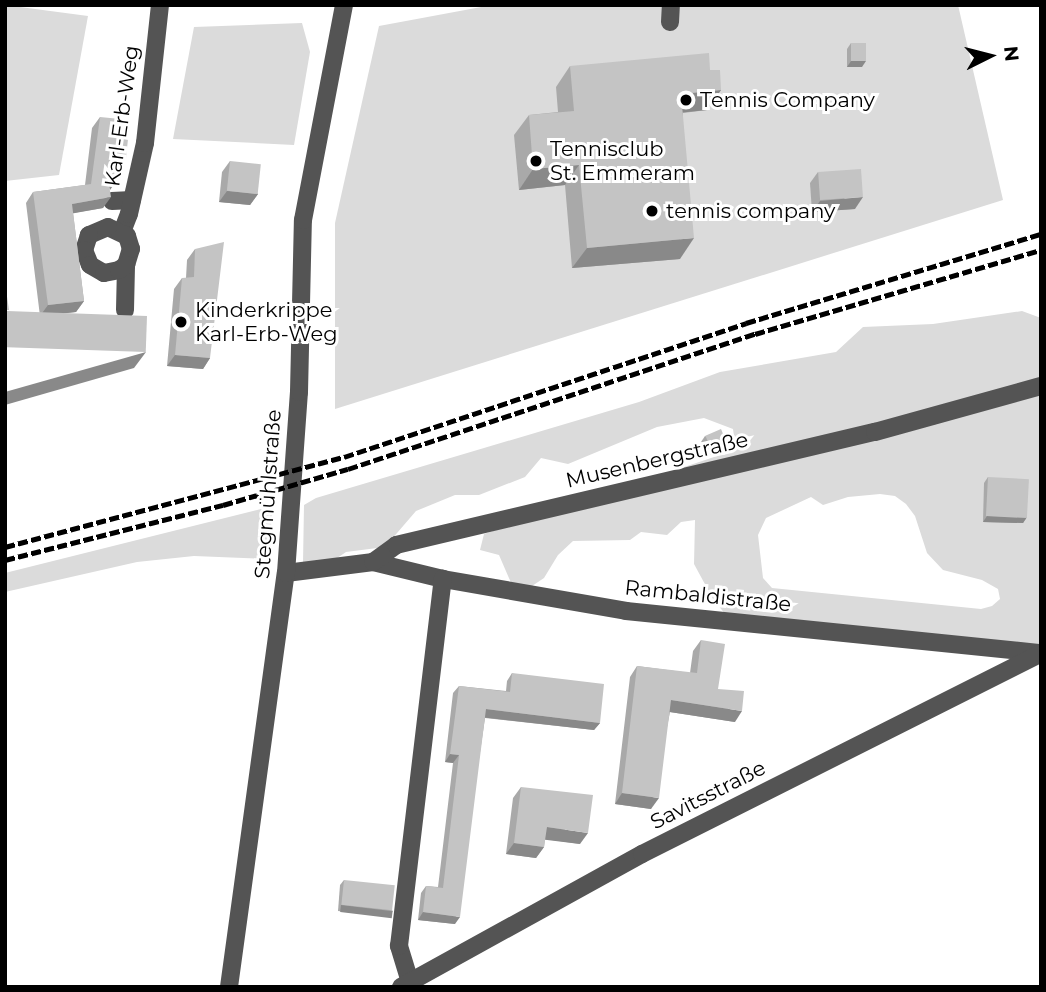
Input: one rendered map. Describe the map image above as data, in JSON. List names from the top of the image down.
{
  "streets": {
    "street": [
      "Karl-Erb-Weg",
      "Musenbergstraße",
      "Stegmühlstraße",
      "Rambaldistraße",
      "Savitsstraße"
    ]
  },
  "crossings": [
    ["Musenbergstraße", "Stegmühlstraße"],
    ["Musenbergstraße", "Rambaldistraße"],
    ["Rambaldistraße", "Savitsstraße"]
  ],
  "places": [
    "Tennis Company",
    "Tennisclub St. Emmeram",
    "tennis company",
    "Kinderkrippe Karl-Erb-Weg"
  ],
  "north": "right"
}
